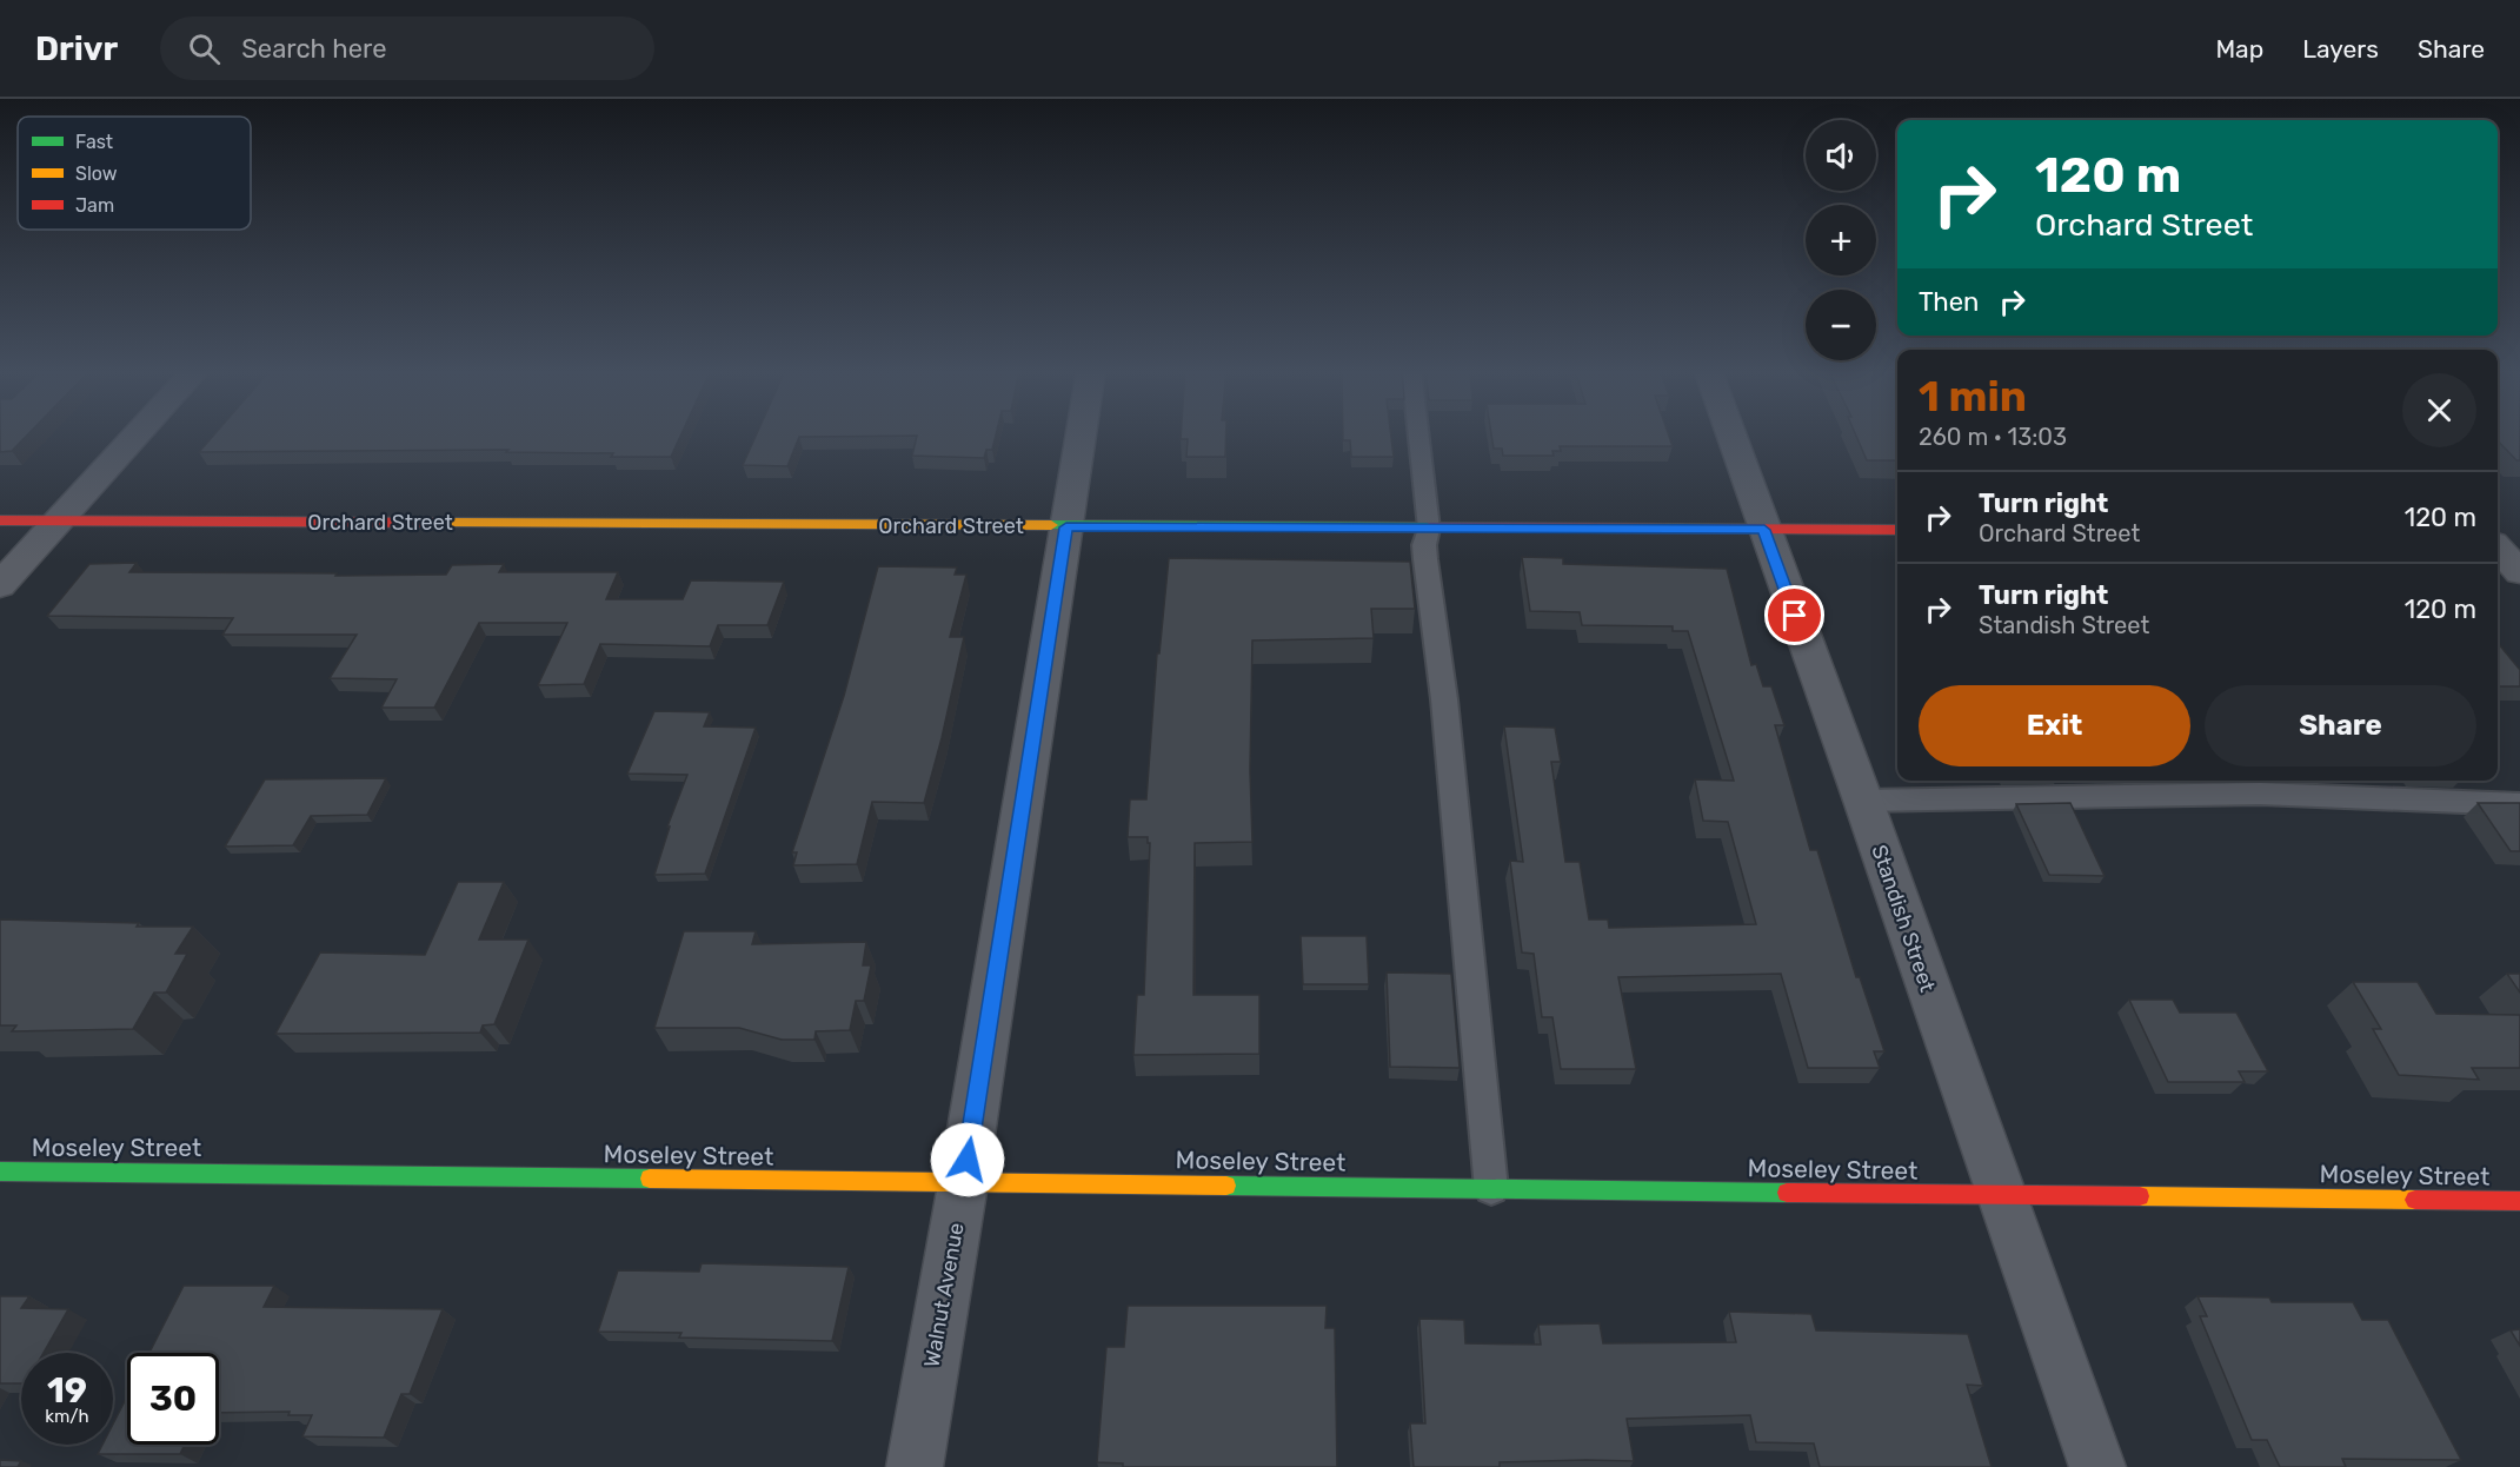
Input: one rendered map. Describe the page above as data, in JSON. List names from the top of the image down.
{
  "streets": {
    "street": [
      "Orchard Street",
      "Standish Street",
      "Moseley Street",
      "Walnut Avenue"
    ]
  },
  "crossings": [
    ["Orchard Street", "Standish Street"],
    ["Orchard Street", "Walnut Avenue"],
    ["Standish Street", "Moseley Street"],
    ["Moseley Street", "Walnut Avenue"]
  ],
  "legend": ["Fast", "Slow", "Jam"],
  "page": {
    "header": "Drivr",
    "search": "Search here",
    "nav": ["Map", "Layers", "Share"],
    "map_buttons": ["+", "−"],
    "turn": ["120 m", "Orchard Street"],
    "then": "Then",
    "heading": ["1 min", "260 m · 13:03"],
    "list": [
      {
        "name": "Turn right",
        "note": "Orchard Street",
        "value": "120 m"
      },
      {
        "name": "Turn right",
        "note": "Standish Street",
        "value": "120 m"
      }
    ],
    "buttons": ["Exit", "Share"],
    "speed": "19 km/h",
    "limit": "30"
  }
}
